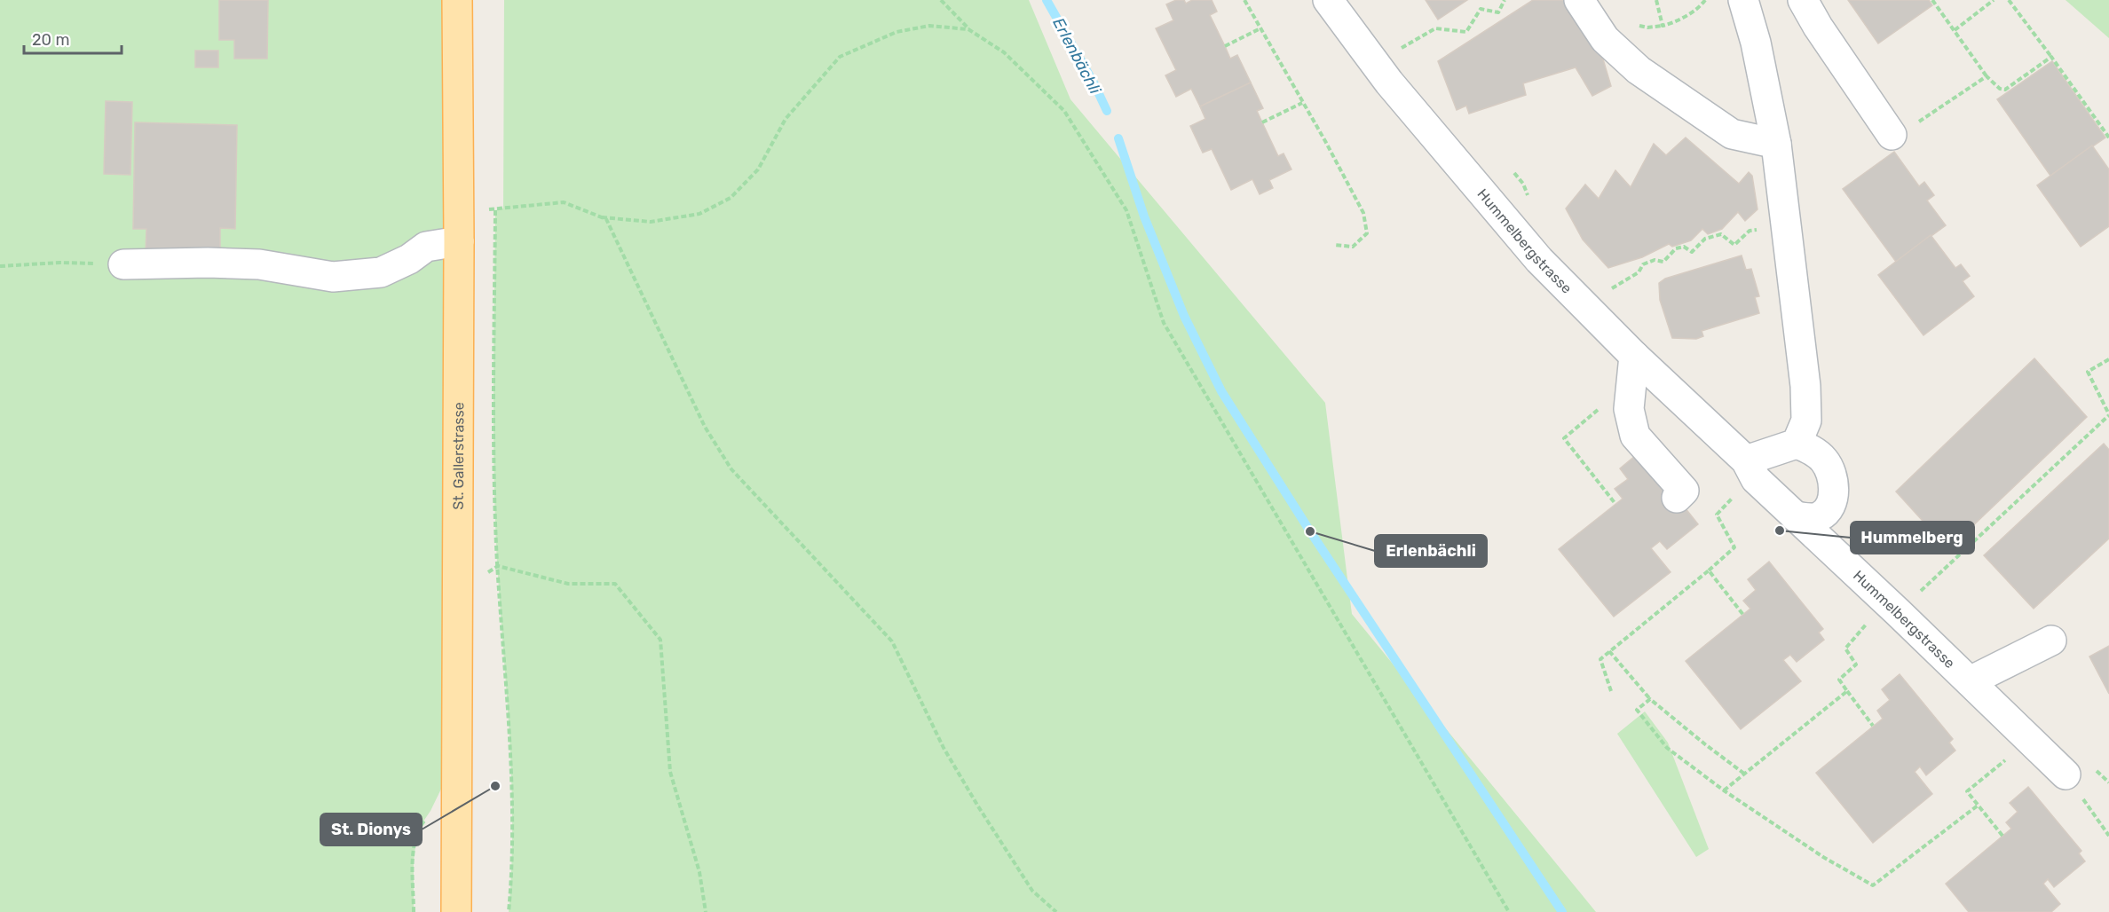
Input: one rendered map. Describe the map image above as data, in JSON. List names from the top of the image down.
{
  "streets": {
    "main road": ["St. Gallerstrasse"],
    "street": ["Hummelbergstrasse"]
  },
  "water": ["Erlenbächli"],
  "places": ["Hummelberg", "Erlenbächli", "St. Dionys"],
  "scale_bar": "20 m"
}
